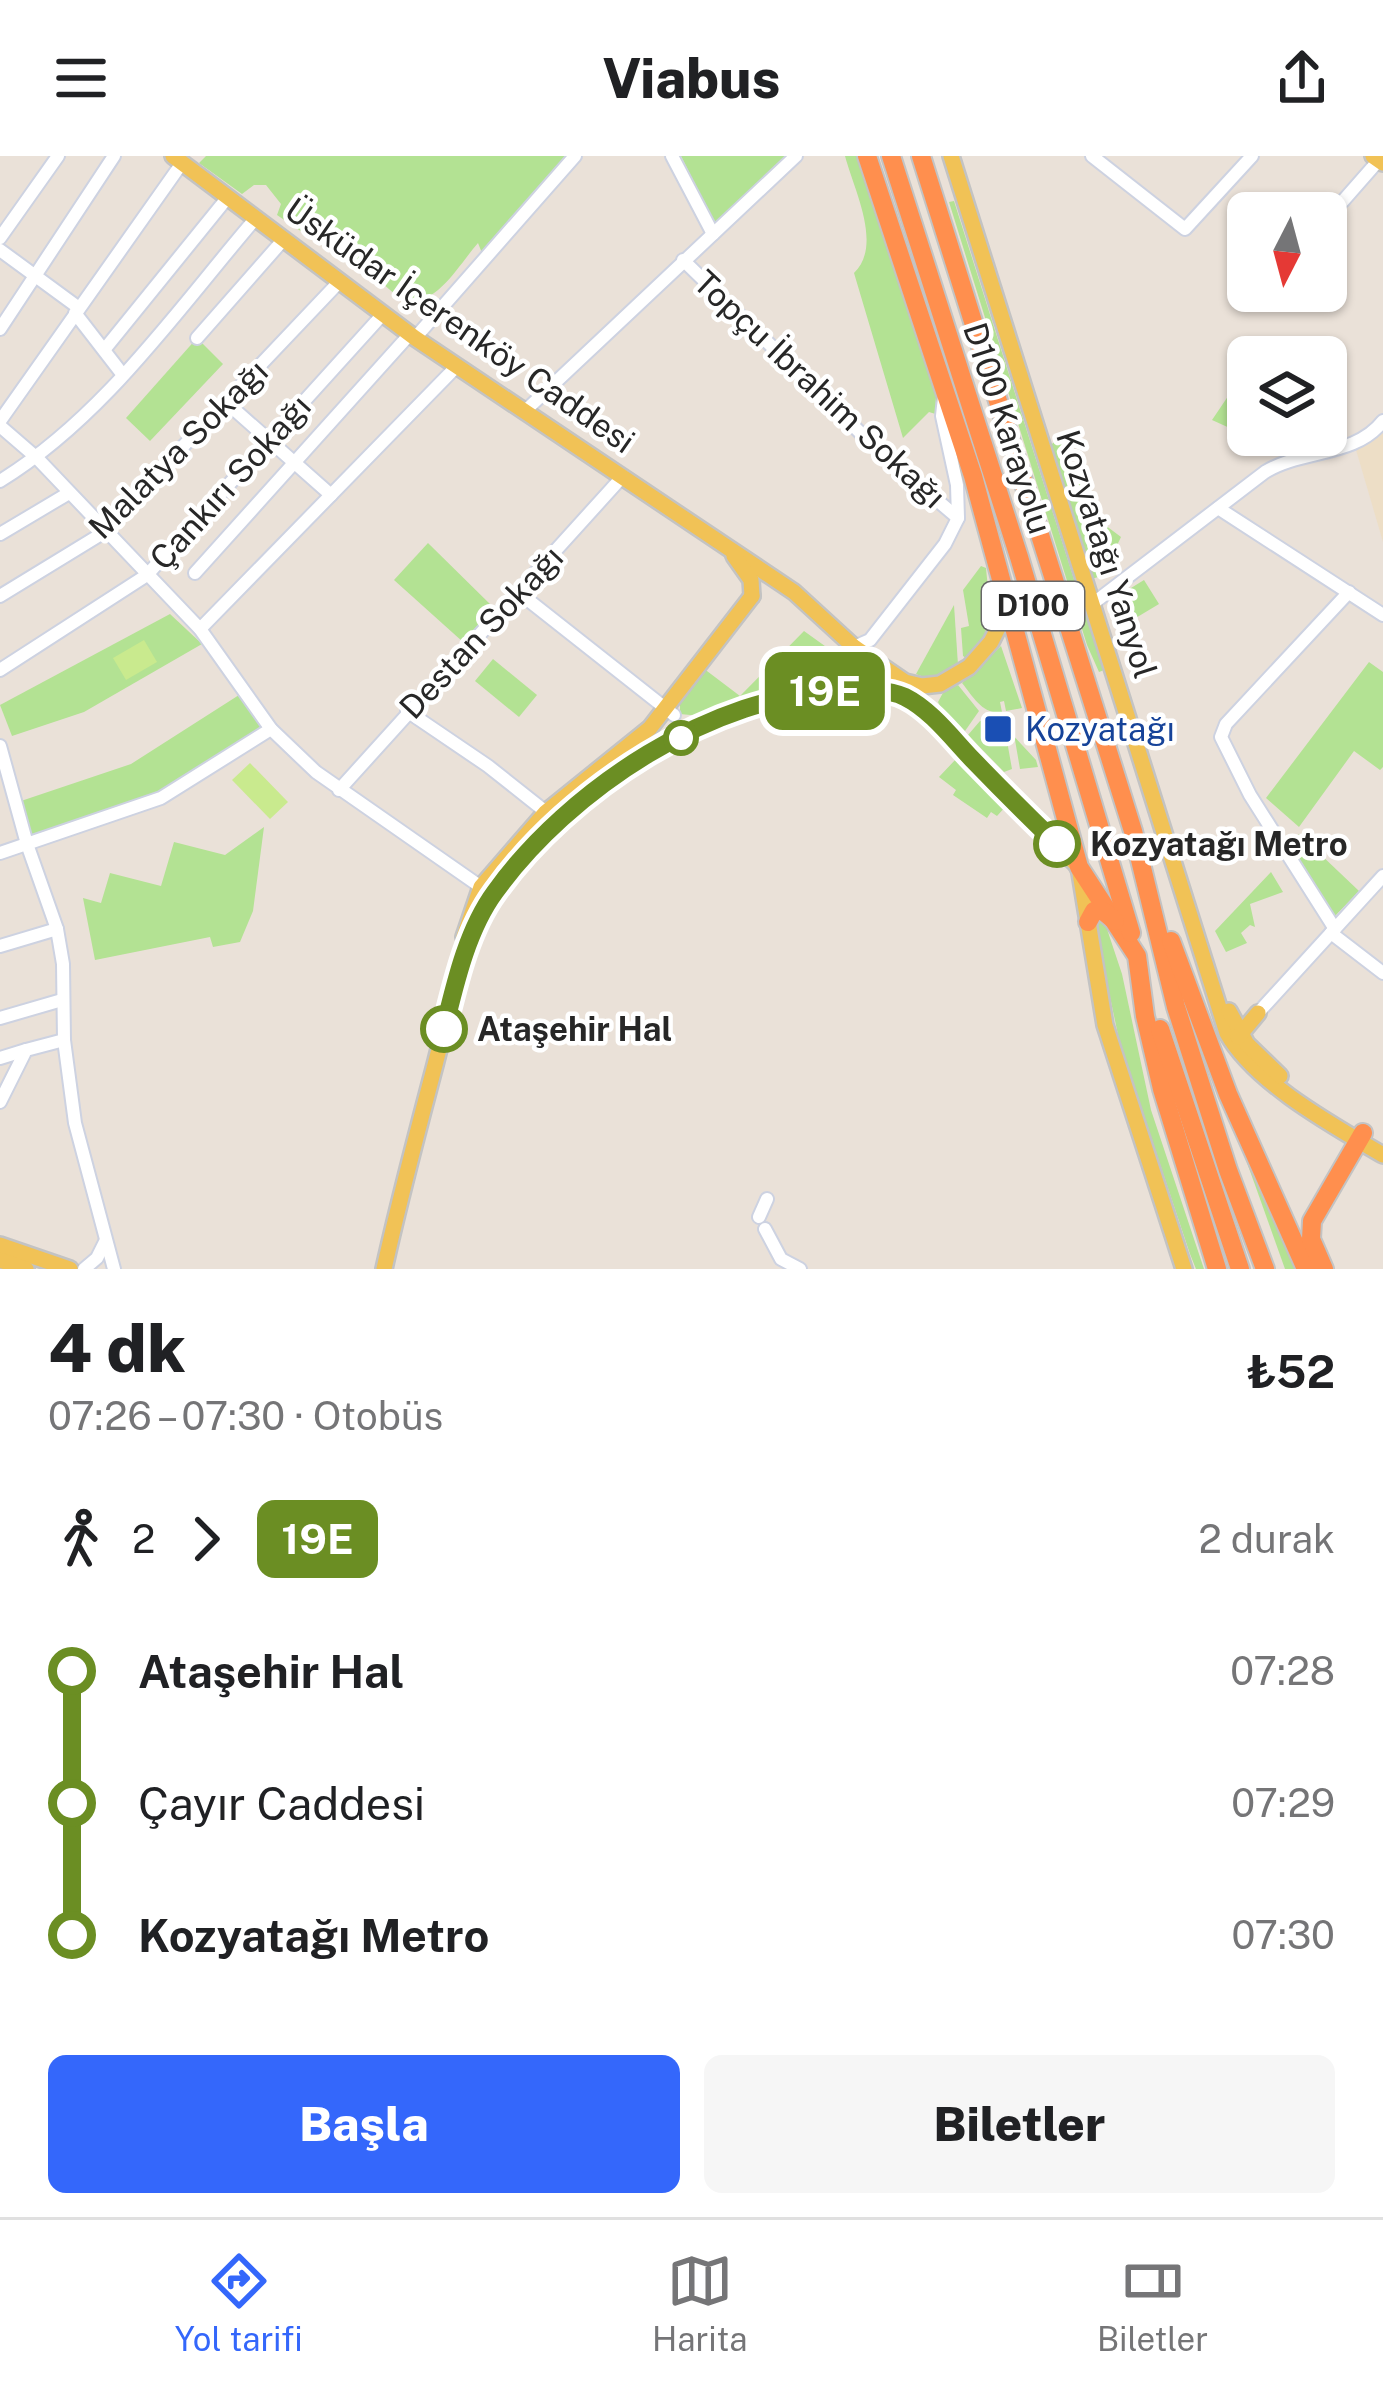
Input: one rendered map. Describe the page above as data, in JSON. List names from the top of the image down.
{
  "streets": {
    "highway": ["D100 Karayolu", "D100"],
    "main road": ["Üsküdar İçerenköy Caddesi", "Kozyatağı Yanyol"],
    "street": [
      "Topçu İbrahim Sokağı",
      "Malatya Sokağı",
      "Çankırı Sokağı",
      "Destan Sokağı"
    ]
  },
  "crossings": [
    ["Üsküdar İçerenköy Caddesi", "Topçu İbrahim Sokağı"],
    ["Üsküdar İçerenköy Caddesi", "Malatya Sokağı"],
    ["Üsküdar İçerenköy Caddesi", "Çankırı Sokağı"],
    ["Üsküdar İçerenköy Caddesi", "Destan Sokağı"],
    ["Topçu İbrahim Sokağı", "D100"],
    ["D100 Karayolu", "D100"]
  ],
  "places": {
    "transit": ["Kozyatağı"],
    "other": ["Kozyatağı Metro", "Ataşehir Hal"]
  },
  "lines": ["bus line 19E"],
  "north": "bottom",
  "page": {
    "header": "Viabus",
    "on_map": "19E",
    "heading": ["4 dk", "07:26 – 07:30 · Otobüs", "₺52"],
    "legs": ["2", "19E", "2 durak"],
    "list": [
      {
        "name": "Ataşehir Hal",
        "value": "07:28"
      },
      {
        "name": "Çayır Caddesi",
        "value": "07:29"
      },
      {
        "name": "Kozyatağı Metro",
        "value": "07:30"
      }
    ],
    "buttons": ["Başla", "Biletler"],
    "tabs": ["Yol tarifi", "Harita", "Biletler"]
  }
}
